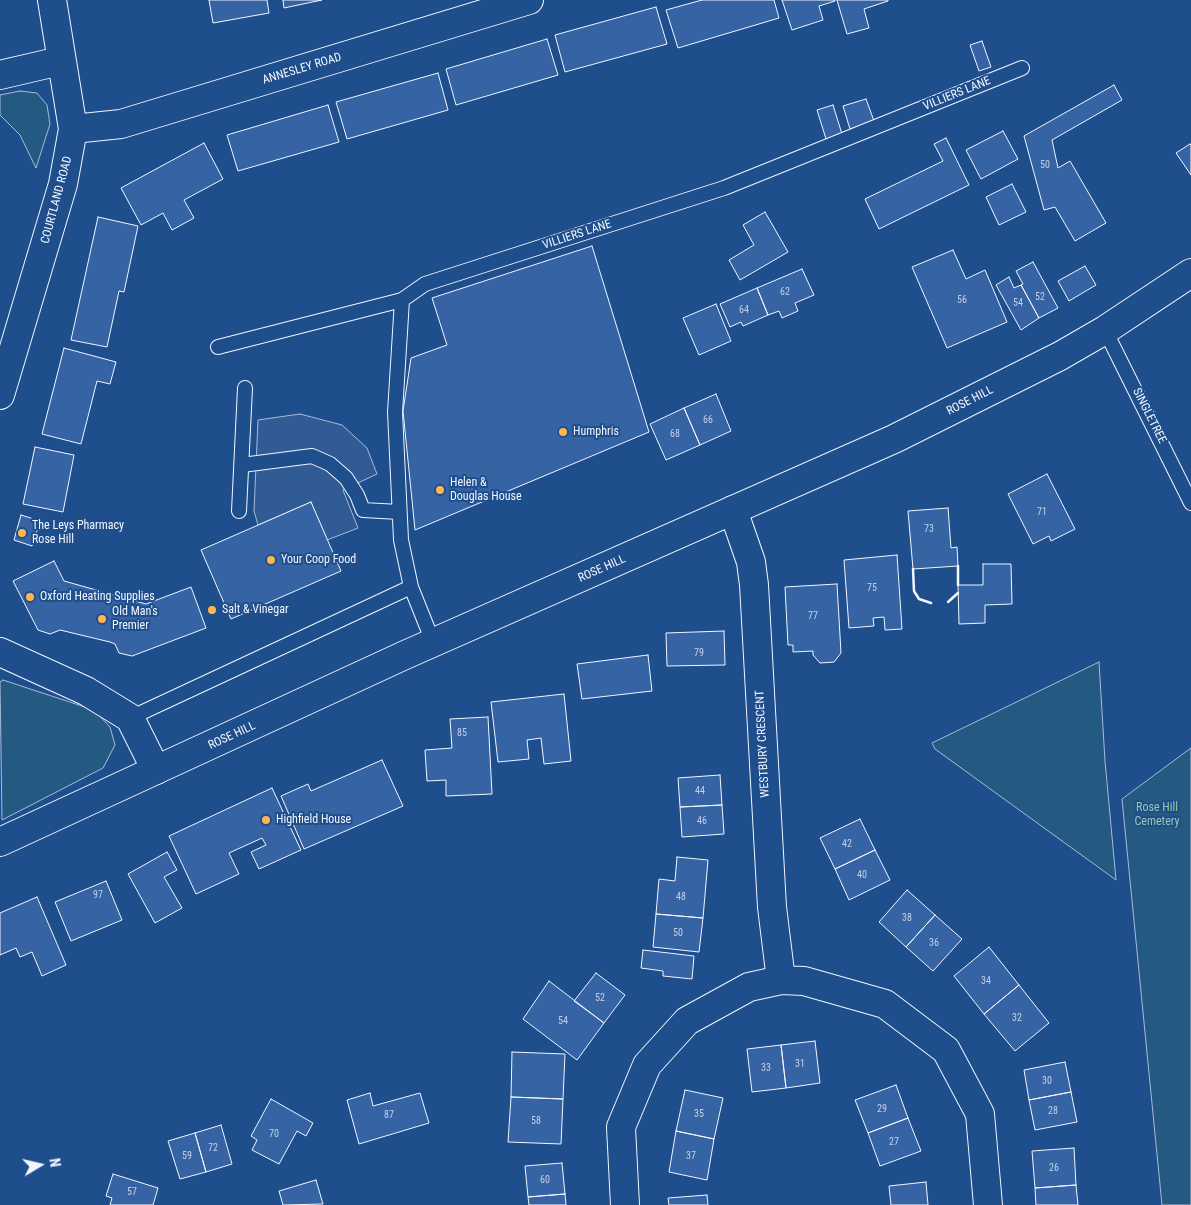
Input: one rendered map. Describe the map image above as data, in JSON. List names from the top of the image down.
{
  "streets": {
    "street": [
      "ANNESLEY ROAD",
      "COURTLAND ROAD",
      "ROSE HILL",
      "WESTBURY CRESCENT"
    ],
    "lane": ["VILLIERS LANE", "SINGLETREE"]
  },
  "crossings": [
    ["ANNESLEY ROAD", "COURTLAND ROAD"],
    ["ROSE HILL", "SINGLETREE"],
    ["ROSE HILL", "WESTBURY CRESCENT"]
  ],
  "parks": ["Rose Hill Cemetery"],
  "places": [
    "Humphris",
    "Helen & Douglas House",
    "The Leys Pharmacy Rose Hill",
    "Your Coop Food",
    "Oxford Heating Supplies",
    "Salt & Vinegar",
    "Old Man's Premier",
    "Highfield House"
  ],
  "house_numbers": [
    "50",
    "62",
    "52",
    "56",
    "54",
    "64",
    "66",
    "68",
    "71",
    "73",
    "75",
    "77",
    "79",
    "85",
    "44",
    "46",
    "42",
    "40",
    "97",
    "48",
    "38",
    "50",
    "36",
    "34",
    "52",
    "32",
    "54",
    "31",
    "33",
    "30",
    "29",
    "28",
    "35",
    "87",
    "58",
    "70",
    "27",
    "72",
    "59",
    "37",
    "26",
    "60",
    "57"
  ],
  "north": "right"
}
